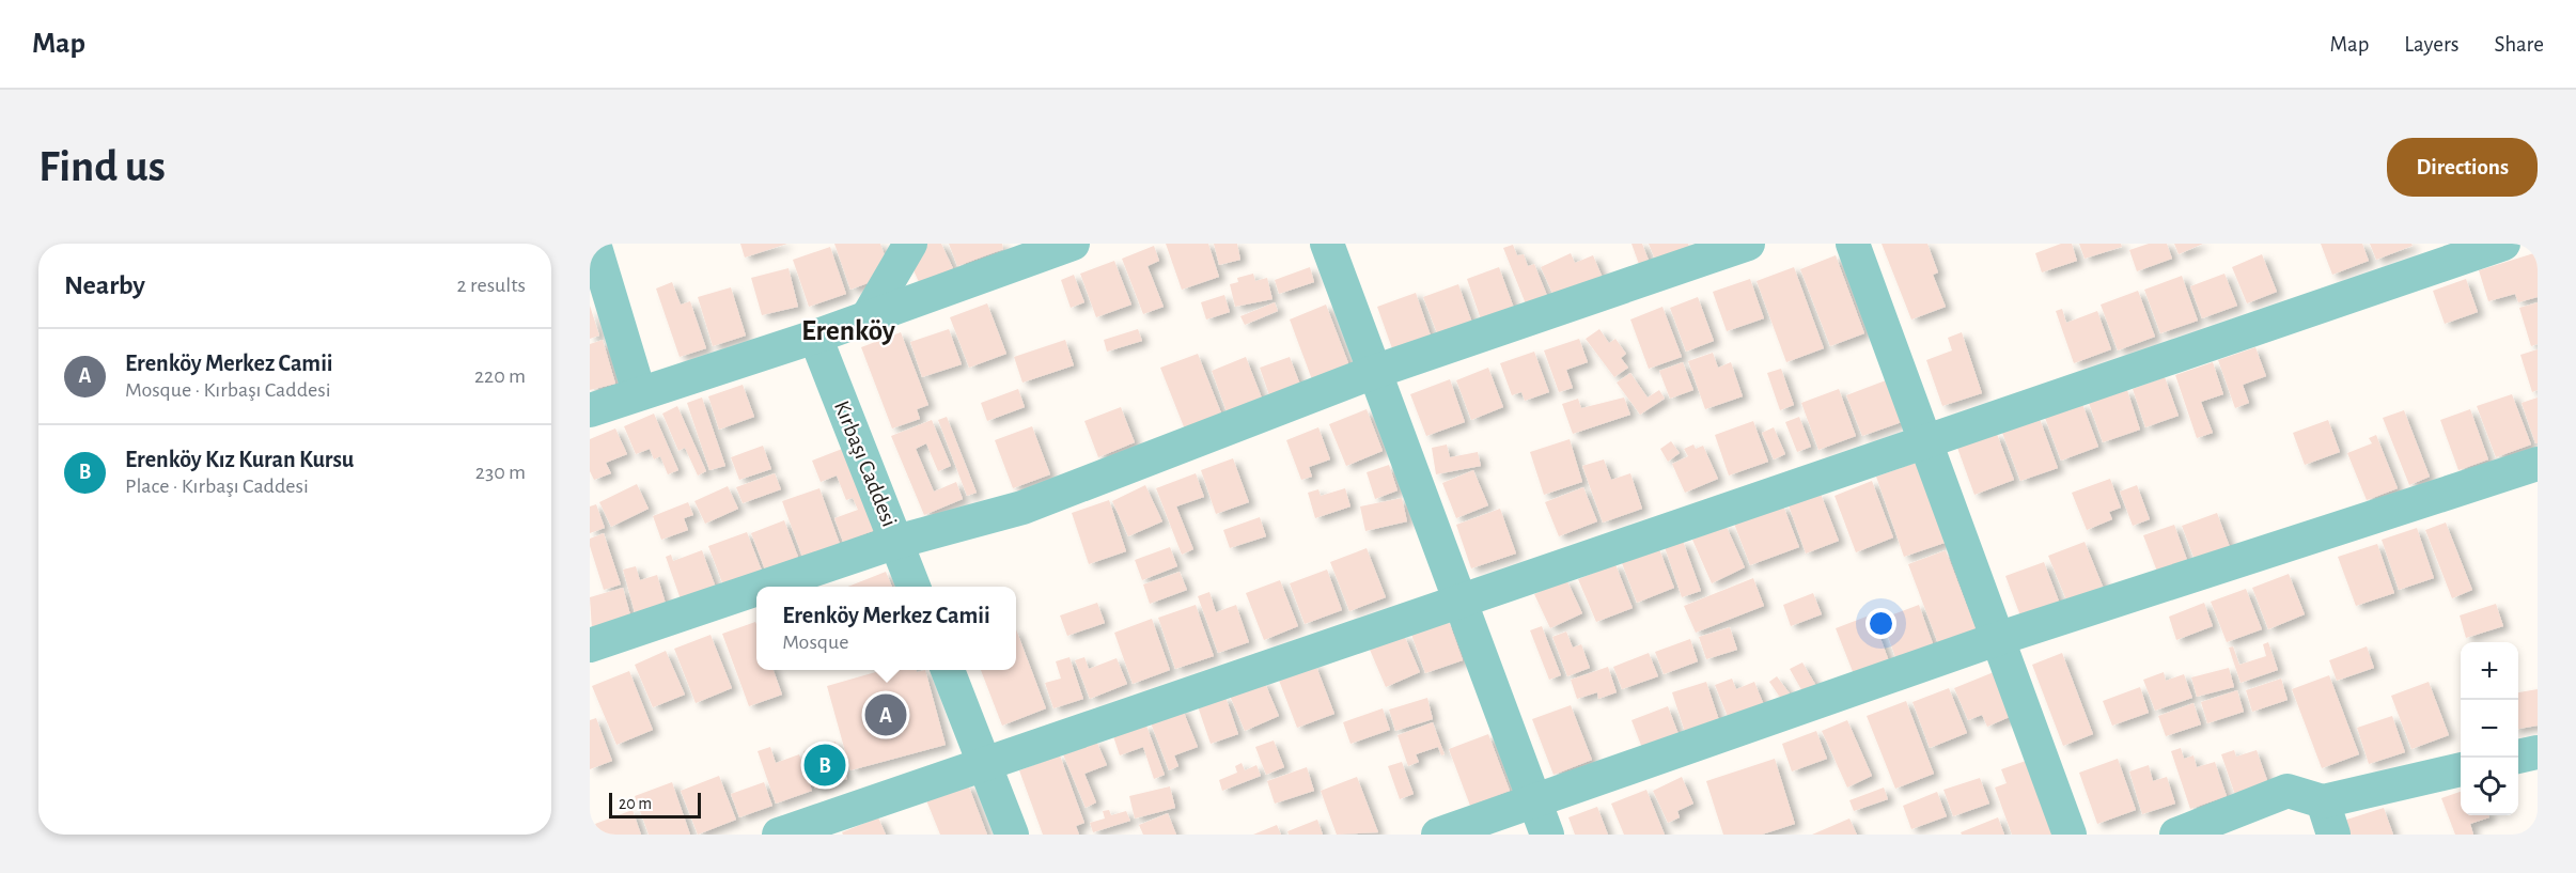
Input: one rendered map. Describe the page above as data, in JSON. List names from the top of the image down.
{
  "streets": {
    "street": ["Kırbaşı Caddesi"]
  },
  "districts": ["Erenköy"],
  "scale_bar": "20 m",
  "page": {
    "header": "Map",
    "nav": ["Map", "Layers", "Share"],
    "buttons": "Directions",
    "title": "Find us",
    "heading": ["Nearby", "2 results"],
    "list": [
      {
        "mark": "A",
        "name": "Erenköy Merkez Camii",
        "note": "Mosque · Kırbaşı Caddesi",
        "value": "220 m"
      },
      {
        "mark": "B",
        "name": "Erenköy Kız Kuran Kursu",
        "note": "Place · Kırbaşı Caddesi",
        "value": "230 m"
      }
    ],
    "popup": ["Erenköy Merkez Camii", "Mosque"],
    "map_buttons": ["+", "−"],
    "pins": ["A", "B"],
    "scale": "20 m"
  }
}
